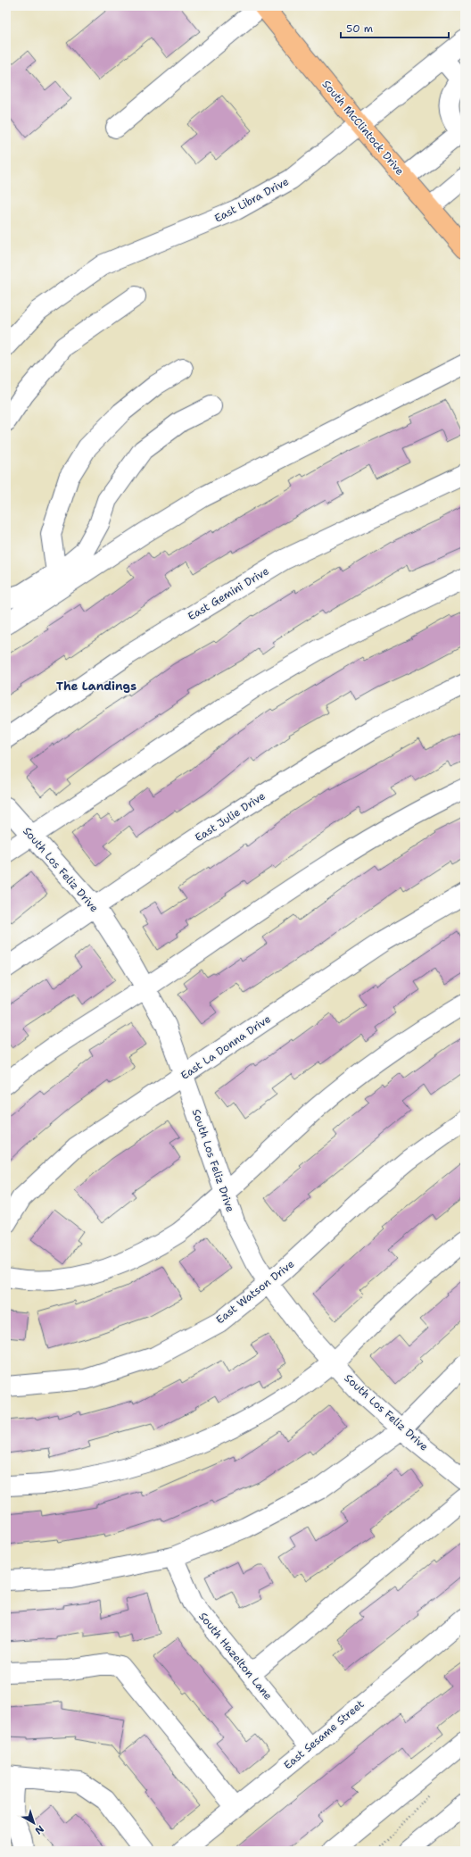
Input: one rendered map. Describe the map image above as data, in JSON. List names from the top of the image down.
{
  "streets": {
    "main road": ["South McClintock Drive"],
    "street": [
      "East Libra Drive",
      "East Gemini Drive",
      "East Julie Drive",
      "South Los Feliz Drive",
      "East La Donna Drive",
      "East Watson Drive",
      "South Hazelton Lane",
      "East Sesame Street"
    ]
  },
  "crossings": [
    ["South McClintock Drive", "East Libra Drive"],
    ["East Julie Drive", "South Los Feliz Drive"],
    ["South Los Feliz Drive", "East La Donna Drive"],
    ["South Los Feliz Drive", "East Watson Drive"],
    ["South Hazelton Lane", "East Sesame Street"]
  ],
  "districts": ["The Landings"],
  "scale_bar": "50 m",
  "north": "bottom right"
}
